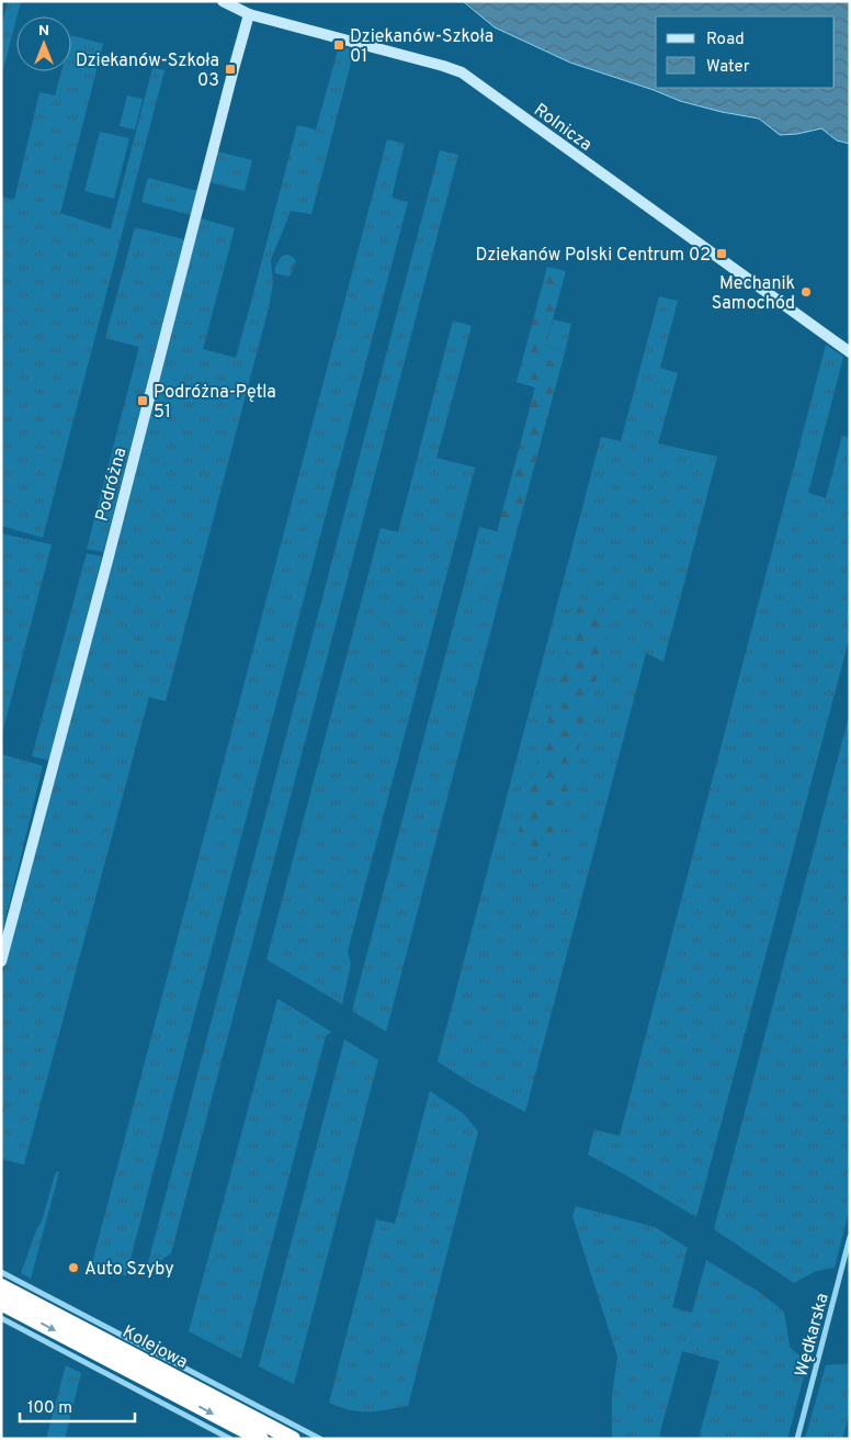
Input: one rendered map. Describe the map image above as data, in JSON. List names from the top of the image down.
{
  "streets": {
    "highway": ["Kolejowa"],
    "street": ["Rolnicza", "Podróżna", "Wędkarska"]
  },
  "crossings": [
    ["Rolnicza", "Podróżna"]
  ],
  "places": {
    "transit": [
      "Dziekanów-Szkoła 01",
      "Dziekanów-Szkoła 03",
      "Dziekanów Polski Centrum 02",
      "Podróżna-Pętla 51"
    ],
    "other": ["Mechanik Samochód", "Auto Szyby"]
  },
  "legend": ["Road", "Water"],
  "scale_bar": "100 m",
  "north": "top"
}
